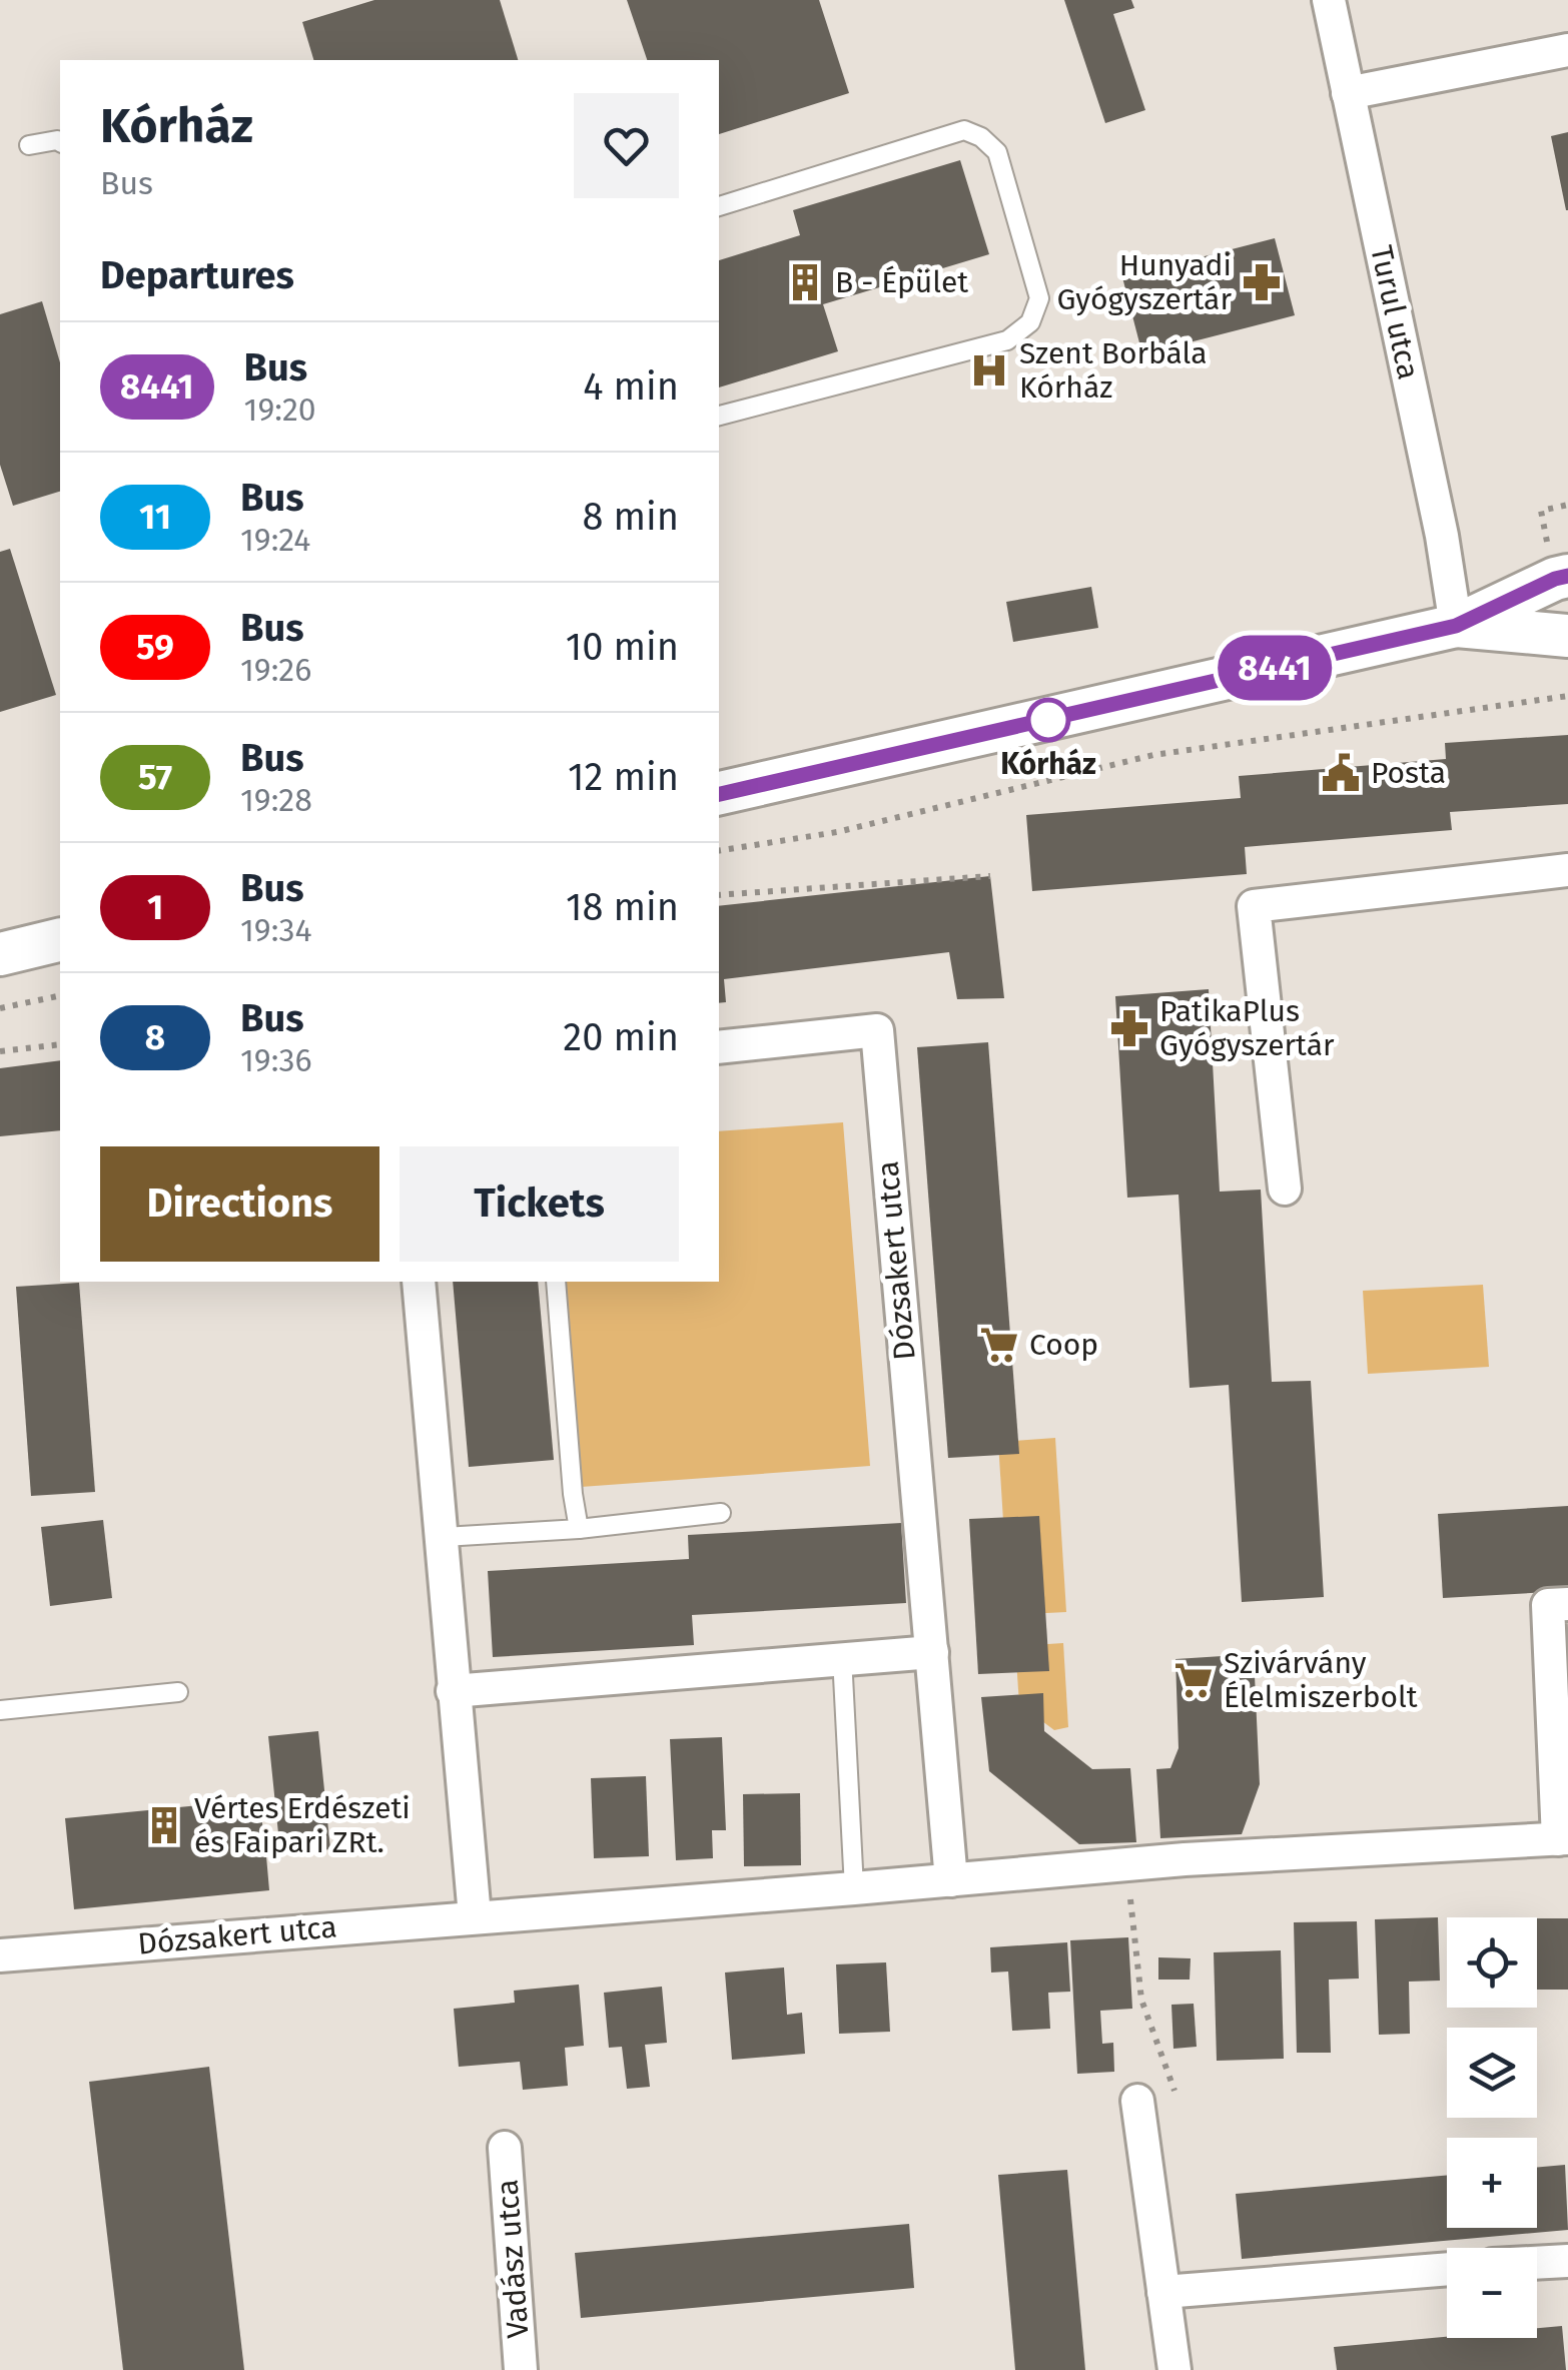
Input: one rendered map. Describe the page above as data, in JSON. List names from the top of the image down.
{
  "streets": {
    "street": ["Turul utca", "Dózsakert utca", "Vadász utca"]
  },
  "places": {
    "building": ["B - Épület", "Vértes Erdészeti és Faipari ZRt."],
    "pharmacy": ["Hunyadi Gyógyszertár", "PatikaPlus Gyógyszertár"],
    "hospital": ["Szent Borbála Kórház"],
    "other": ["Kórház"],
    "public building": ["Posta"],
    "supermarket": ["Coop", "Szivárvány Élelmiszerbolt"]
  },
  "lines": ["bus line 8441"],
  "page": {
    "on_map": "8441",
    "heading": [
      ["Kórház", "Bus"],
      "Departures"
    ],
    "list": [
      {
        "mark": "8441",
        "name": "Bus",
        "note": "19:20",
        "value": "4 min"
      },
      {
        "mark": "11",
        "name": "Bus",
        "note": "19:24",
        "value": "8 min"
      },
      {
        "mark": "59",
        "name": "Bus",
        "note": "19:26",
        "value": "10 min"
      },
      {
        "mark": "57",
        "name": "Bus",
        "note": "19:28",
        "value": "12 min"
      },
      {
        "mark": "1",
        "name": "Bus",
        "note": "19:34",
        "value": "18 min"
      },
      {
        "mark": "8",
        "name": "Bus",
        "note": "19:36",
        "value": "20 min"
      }
    ],
    "buttons": ["Directions", "Tickets"],
    "map_buttons": ["+", "−"]
  }
}
